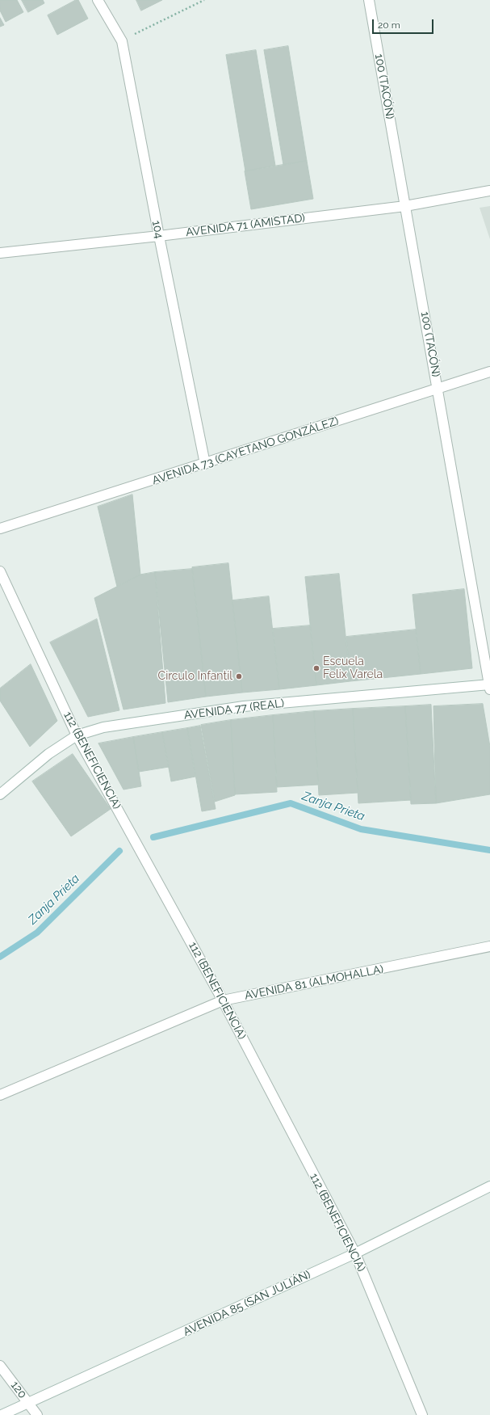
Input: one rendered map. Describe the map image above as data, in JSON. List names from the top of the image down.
{
  "streets": {
    "street": [
      "100 (TACÓN)",
      "AVENIDA 71 (AMISTAD)",
      "104",
      "AVENIDA 73 (CAYETANO GONZÁLEZ)",
      "AVENIDA 77 (REAL)",
      "112 (BENEFICIENCIA)",
      "AVENIDA 81 (ALMOHALLA)",
      "AVENIDA 85 (SAN JULIÁN)",
      "120"
    ]
  },
  "crossings": [
    ["100 (TACÓN)", "AVENIDA 71 (AMISTAD)"],
    ["100 (TACÓN)", "AVENIDA 73 (CAYETANO GONZÁLEZ)"],
    ["100 (TACÓN)", "AVENIDA 77 (REAL)"],
    ["AVENIDA 71 (AMISTAD)", "104"],
    ["104", "AVENIDA 73 (CAYETANO GONZÁLEZ)"],
    ["AVENIDA 77 (REAL)", "112 (BENEFICIENCIA)"],
    ["112 (BENEFICIENCIA)", "AVENIDA 81 (ALMOHALLA)"],
    ["112 (BENEFICIENCIA)", "AVENIDA 85 (SAN JULIÁN)"],
    ["AVENIDA 85 (SAN JULIÁN)", "120"]
  ],
  "water": ["Zanja Prieta"],
  "places": ["Escuela Felix Varela", "Circulo Infantil"],
  "scale_bar": "20 m"
}
